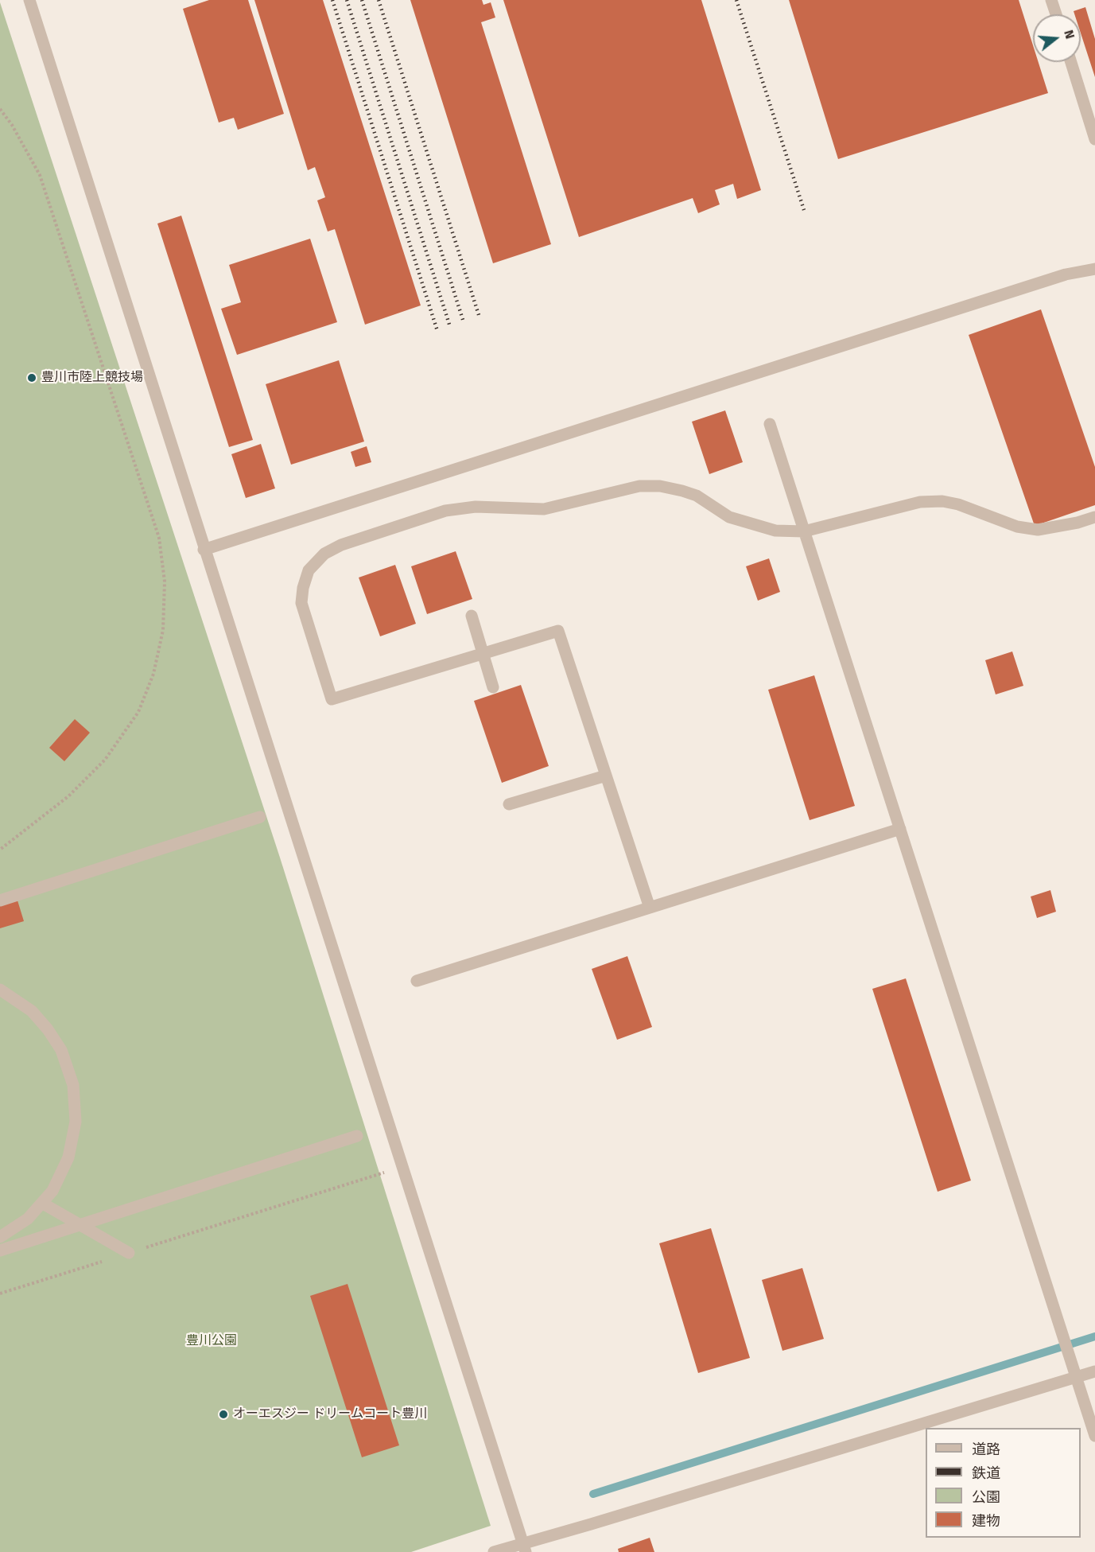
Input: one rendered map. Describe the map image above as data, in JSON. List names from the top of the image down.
{
  "parks": ["豊川公園"],
  "places": ["豊川市陸上競技場", "オーエスジー ドリームコート豊川"],
  "legend": [
    "道路",
    "鉄道",
    "公園",
    "建物"
  ],
  "north": "right"
}
